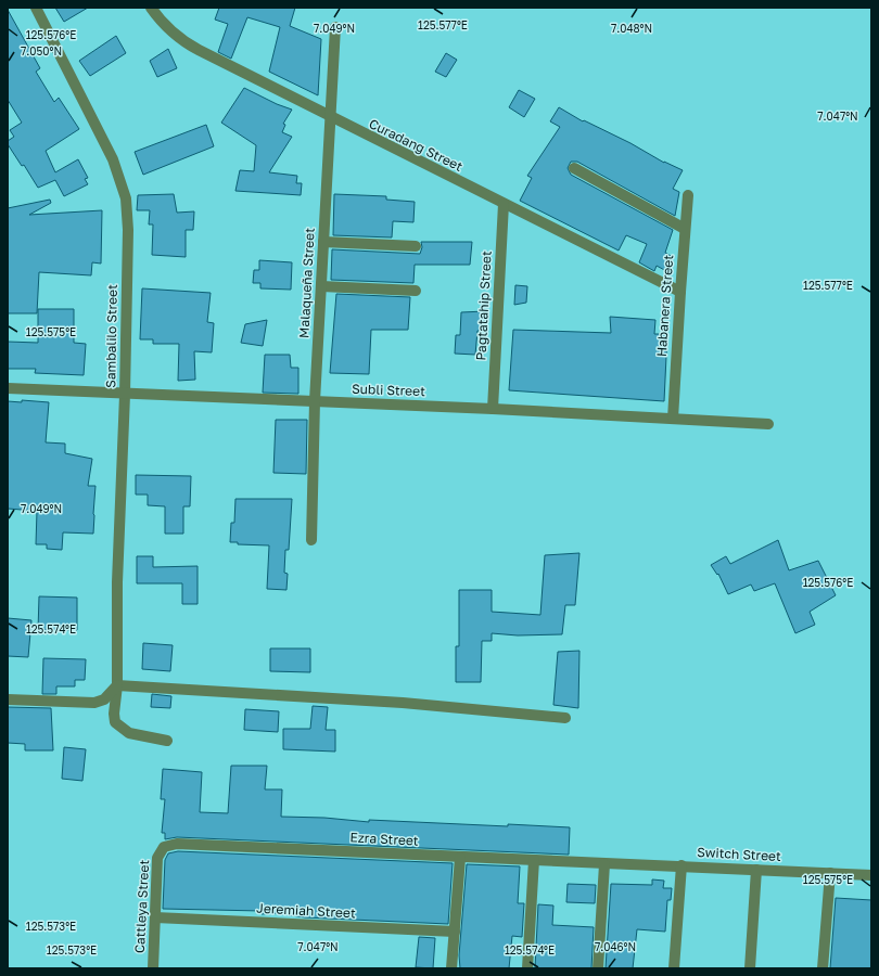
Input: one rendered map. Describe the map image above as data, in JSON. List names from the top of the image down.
{
  "streets": {
    "street": [
      "Curadang Street",
      "Malaqueña Street",
      "Pagtatahip Street",
      "Habanera Street",
      "Sambalilo Street",
      "Subli Street",
      "Ezra Street",
      "Switch Street",
      "Cattleya Street",
      "Jeremiah Street"
    ]
  },
  "crossings": [
    ["Curadang Street", "Malaqueña Street"],
    ["Curadang Street", "Pagtatahip Street"],
    ["Curadang Street", "Habanera Street"],
    ["Malaqueña Street", "Subli Street"],
    ["Pagtatahip Street", "Subli Street"],
    ["Habanera Street", "Subli Street"],
    ["Sambalilo Street", "Subli Street"],
    ["Ezra Street", "Switch Street"],
    ["Ezra Street", "Cattleya Street"],
    ["Cattleya Street", "Jeremiah Street"]
  ],
  "coordinates": [
    "125.577°E",
    "7.049°N",
    "7.048°N",
    "125.576°E",
    "7.050°N",
    "7.047°N",
    "125.575°E",
    "125.574°E",
    "125.573°E",
    "7.046°N"
  ]
}
